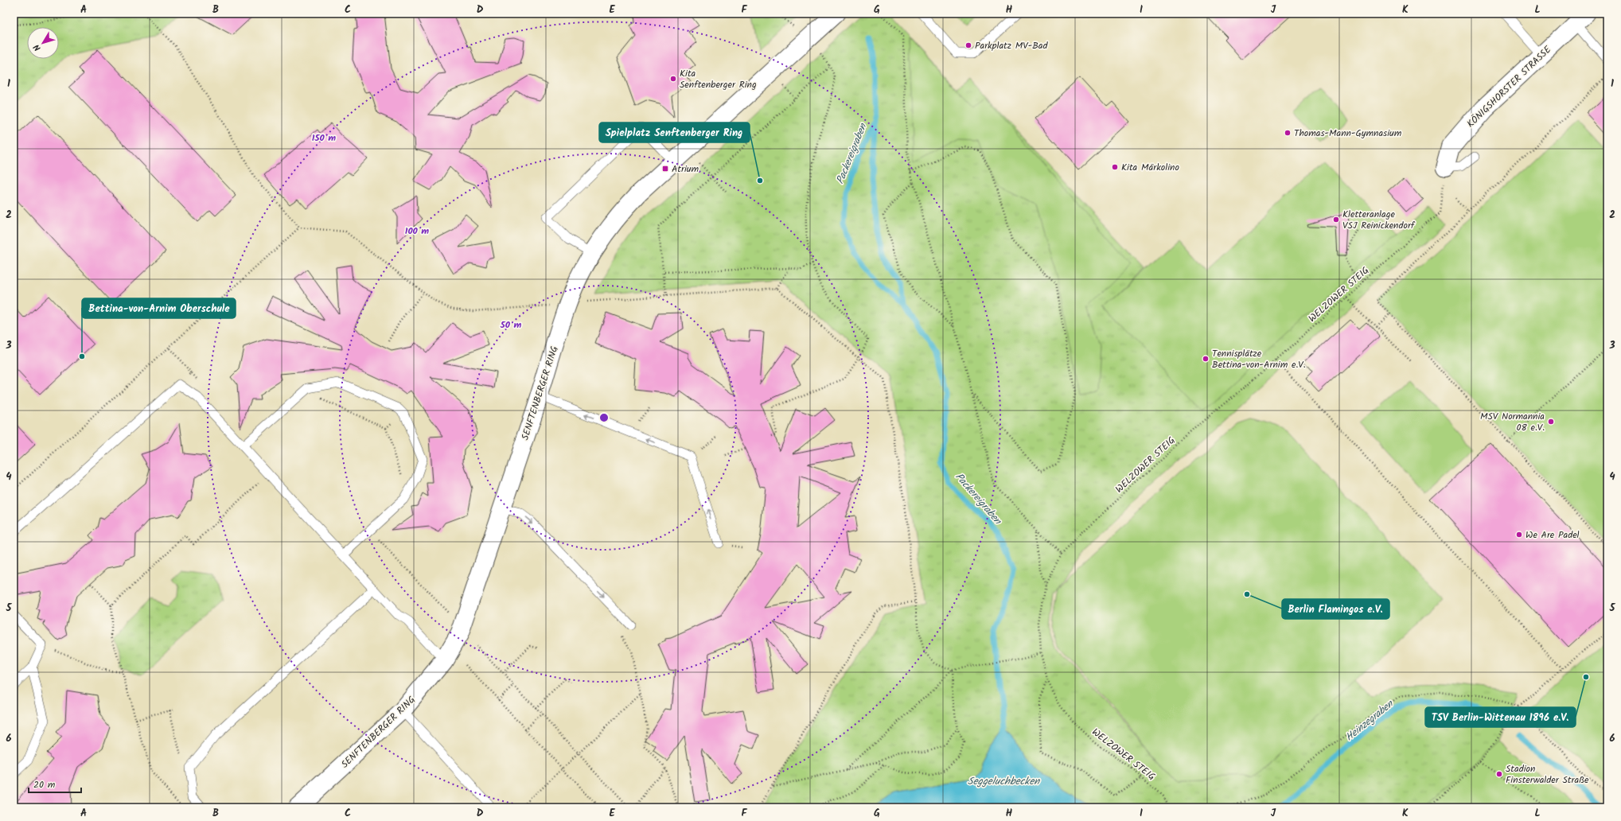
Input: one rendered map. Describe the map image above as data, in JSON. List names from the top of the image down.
{
  "streets": {
    "street": ["KÖNIGSHORSTER STRASSE", "SENFTENBERGER RING"],
    "path": ["WELZOWER STEIG"]
  },
  "crossings": [
    ["KÖNIGSHORSTER STRASSE", "WELZOWER STEIG"]
  ],
  "water": ["Packereigraben", "Heinzegraben", "Seggeluchbecken"],
  "places": {
    "other": [
      "Parkplatz MV-Bad",
      "Kita Senftenberger Ring",
      "Thomas-Mann-Gymnasium",
      "Kita Märkolino",
      "Spielplatz Senftenberger Ring",
      "Kletteranlage VSJ Reinickendorf",
      "Bettina-von-Arnim Oberschule",
      "Tennisplätze Bettina-von-Arnim e.V.",
      "MSV Normannia 08 e.V.",
      "We Are Padel",
      "Berlin Flamingos e.V.",
      "TSV Berlin-Wittenau 1896 e.V.",
      "Stadion Finsterwalder Straße"
    ],
    "transit": ["Atrium"]
  },
  "scale_bar": "20 m",
  "north": "bottom left",
  "grid": {
    "columns": [
      "A",
      "B",
      "C",
      "D",
      "E",
      "F",
      "G",
      "H",
      "I",
      "J",
      "K",
      "L"
    ],
    "rows": [
      "1",
      "2",
      "3",
      "4",
      "5",
      "6"
    ]
  },
  "rings": ["150 m", "100 m", "50 m"]
}
